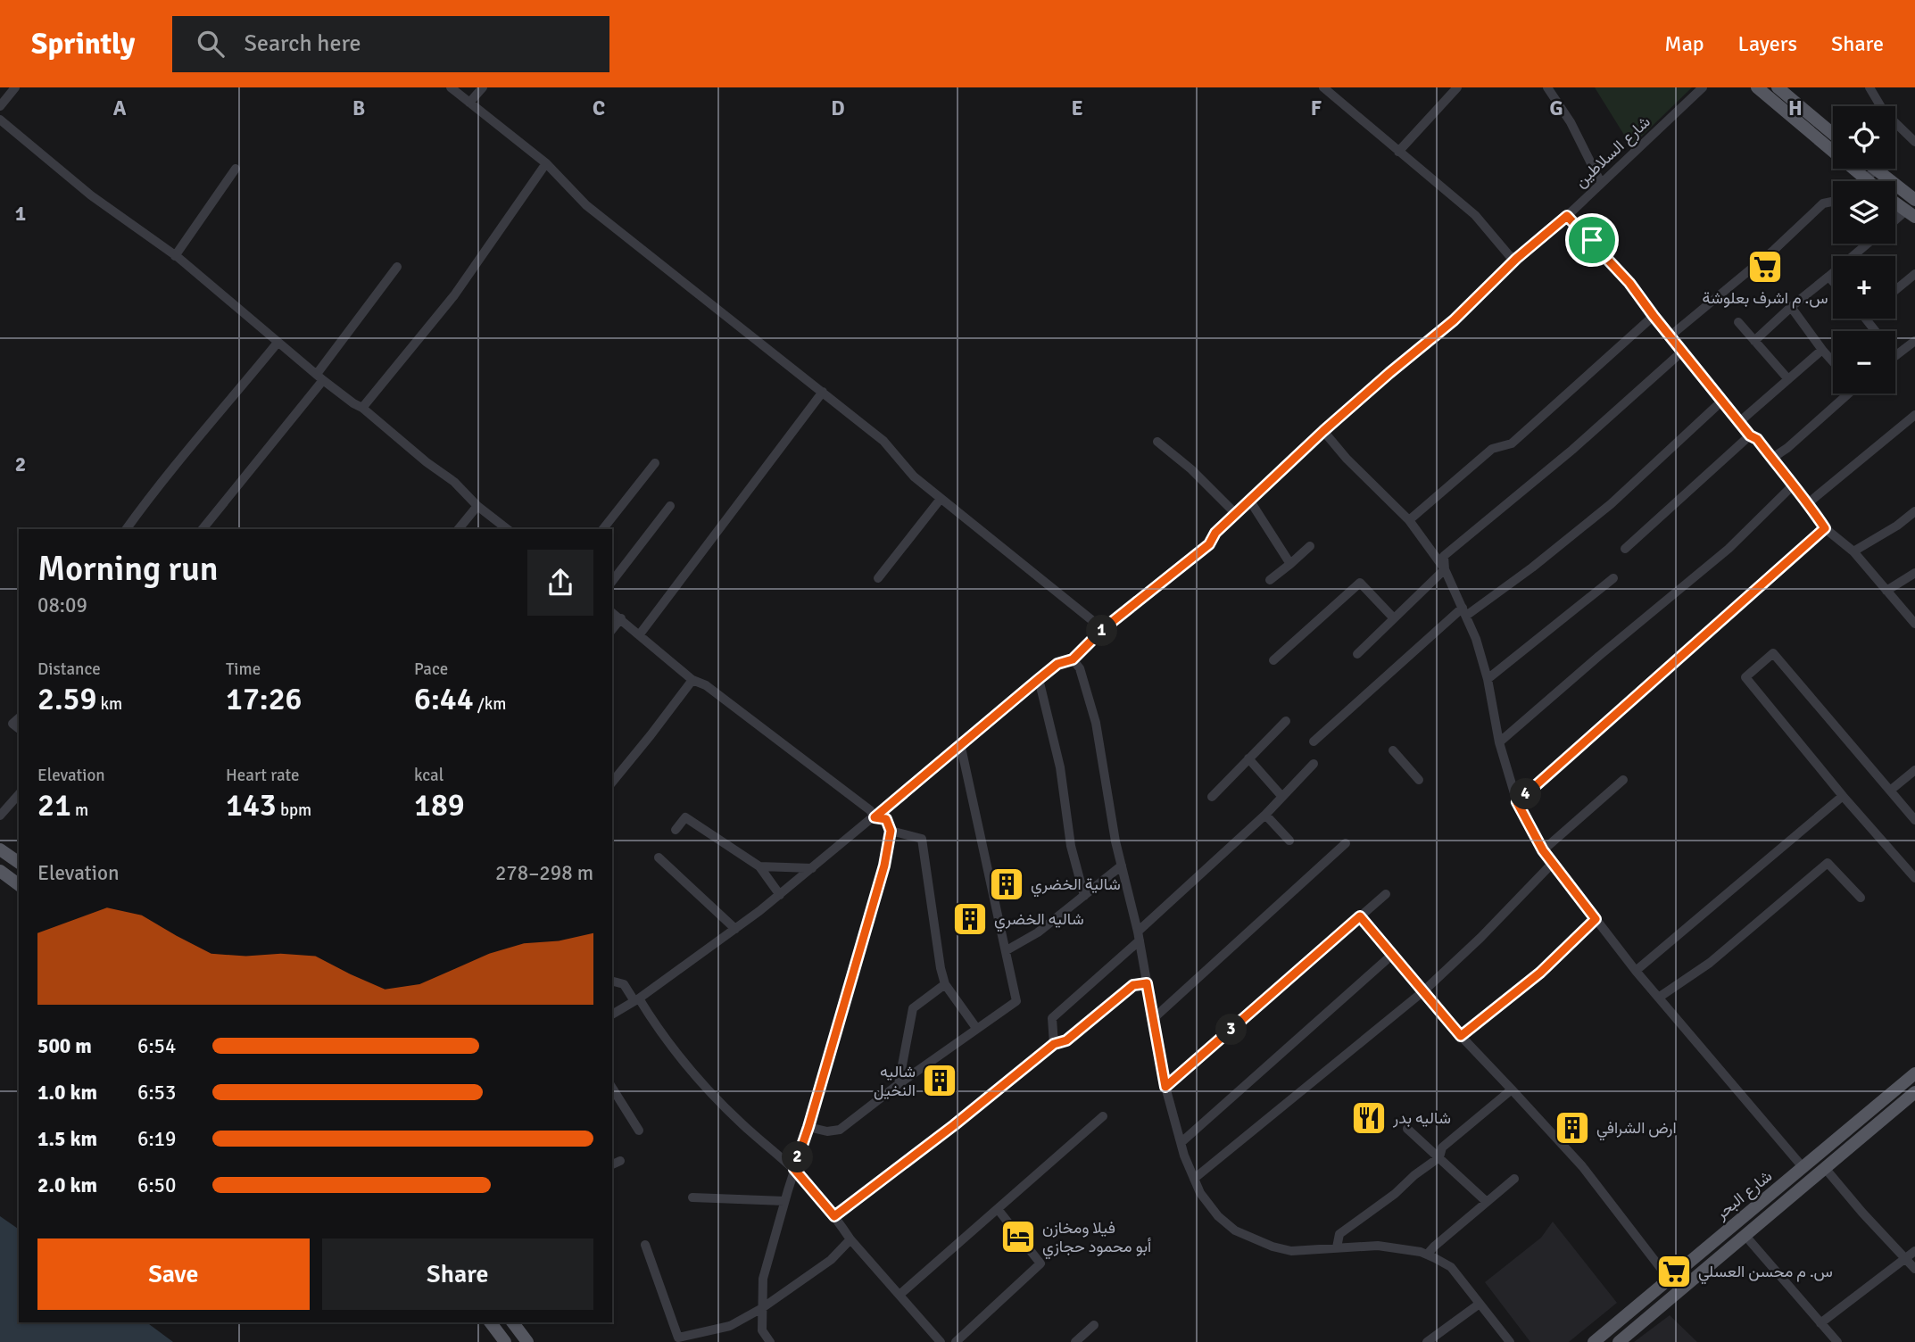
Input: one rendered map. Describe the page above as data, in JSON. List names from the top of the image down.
{
  "streets": {
    "main road": ["شارع البحر"],
    "street": ["شارع السلاطين"]
  },
  "places": {
    "supermarket": ["س. م اشرف بعلوشة", "س. م محسن العسلي"],
    "building": [
      "شالية الخضري",
      "شاليه الخضري",
      "شاليه النخيل",
      "ارض الشرافي"
    ],
    "restaurant": ["شاليه بدر"],
    "hotel": ["فيلا ومخازن أبو محمود حجازي"]
  },
  "page": {
    "header": "Sprintly",
    "search": "Search here",
    "nav": ["Map", "Layers", "Share"],
    "map_buttons": ["+", "−"],
    "heading": ["Morning run", "08:09"],
    "pins": [
      "1",
      "4",
      "3",
      "2"
    ],
    "stats": [
      ["Distance", "2.59 km"],
      ["Time", "17:26"],
      ["Pace", "6:44 /km"],
      ["Elevation", "21 m"],
      ["Heart rate", "143 bpm"],
      ["kcal", "189"]
    ],
    "chart": ["Elevation", "278–298 m"],
    "list": [
      {
        "name": "500 m",
        "note": "6:54"
      },
      {
        "name": "1.0 km",
        "note": "6:53"
      },
      {
        "name": "1.5 km",
        "note": "6:19"
      },
      {
        "name": "2.0 km",
        "note": "6:50"
      }
    ],
    "buttons": ["Save", "Share"]
  },
  "grid": {
    "columns": [
      "A",
      "B",
      "C",
      "D",
      "E",
      "F",
      "G",
      "H"
    ],
    "rows": ["1", "2"]
  }
}
